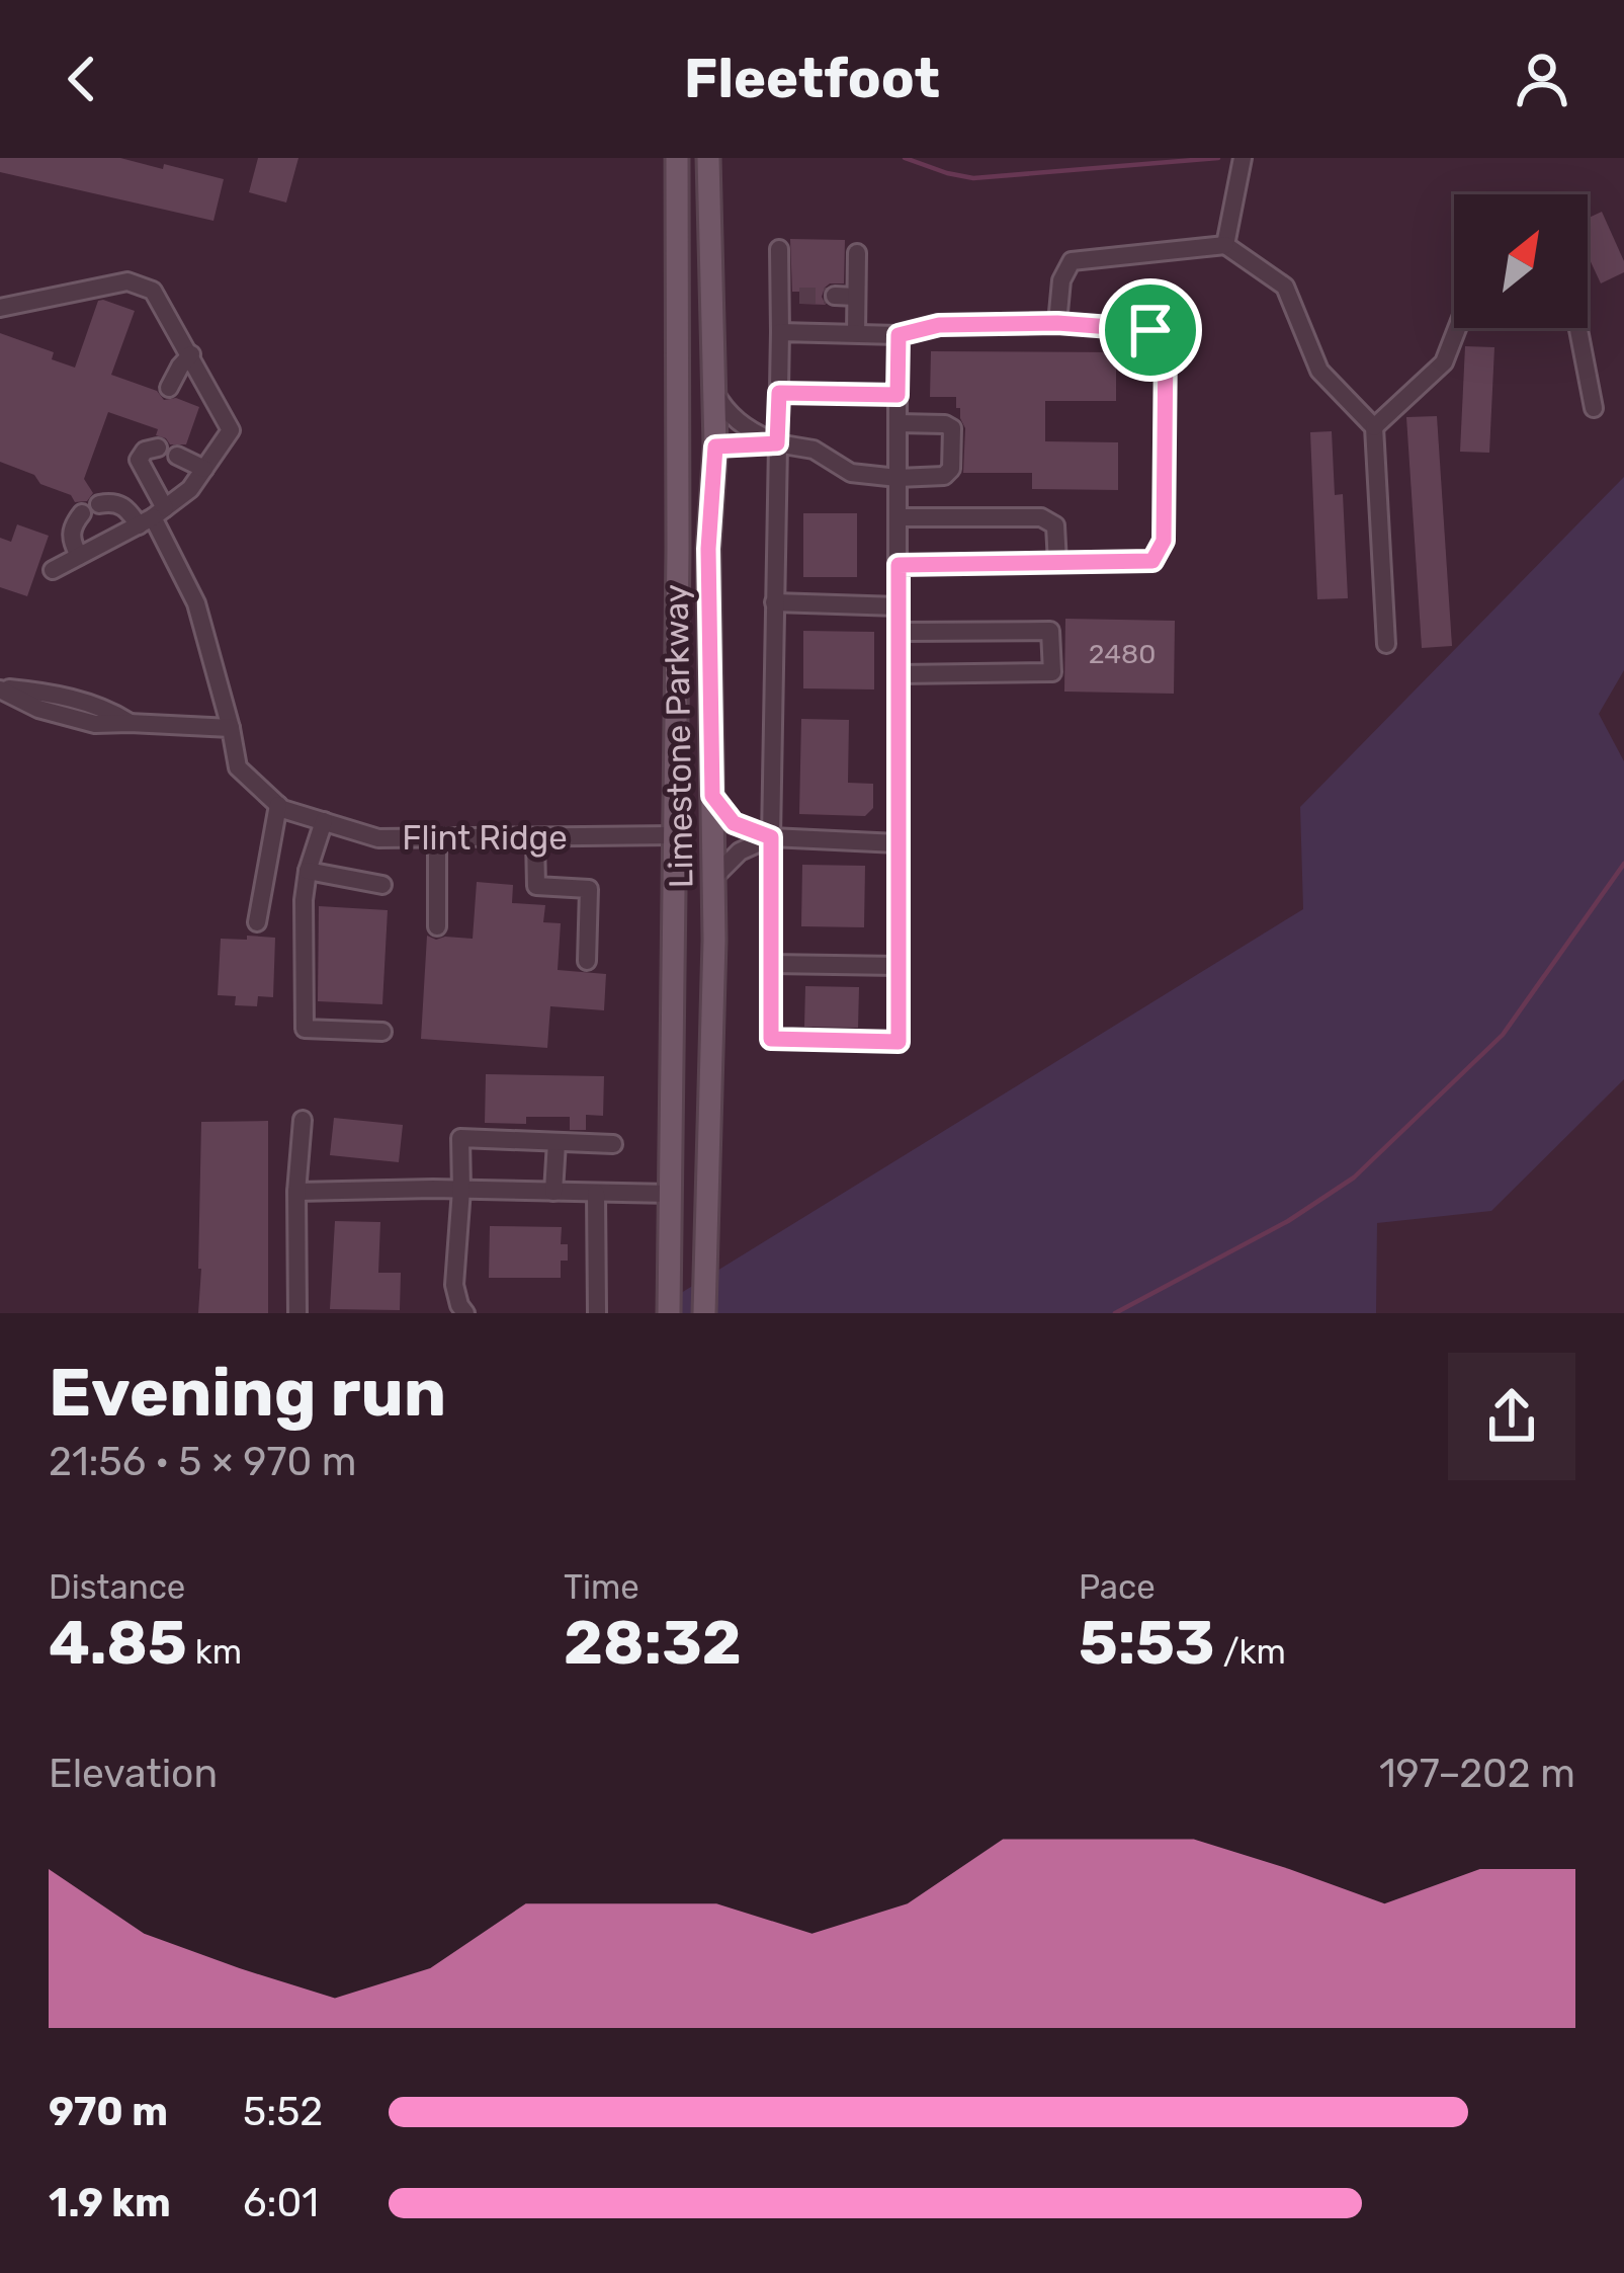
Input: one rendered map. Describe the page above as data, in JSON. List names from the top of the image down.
{
  "streets": {
    "main road": ["Limestone Parkway"],
    "street": ["Flint Ridge"]
  },
  "crossings": [
    ["Limestone Parkway", "Flint Ridge"]
  ],
  "house_numbers": ["2480"],
  "north": "top right",
  "page": {
    "header": "Fleetfoot",
    "heading": ["Evening run", "21:56 · 5 × 970 m"],
    "stats": [
      ["Distance", "4.85 km"],
      ["Time", "28:32"],
      ["Pace", "5:53 /km"]
    ],
    "chart": ["Elevation", "197–202 m"],
    "list": [
      {
        "name": "970 m",
        "note": "5:52"
      },
      {
        "name": "1.9 km",
        "note": "6:01"
      }
    ]
  }
}
